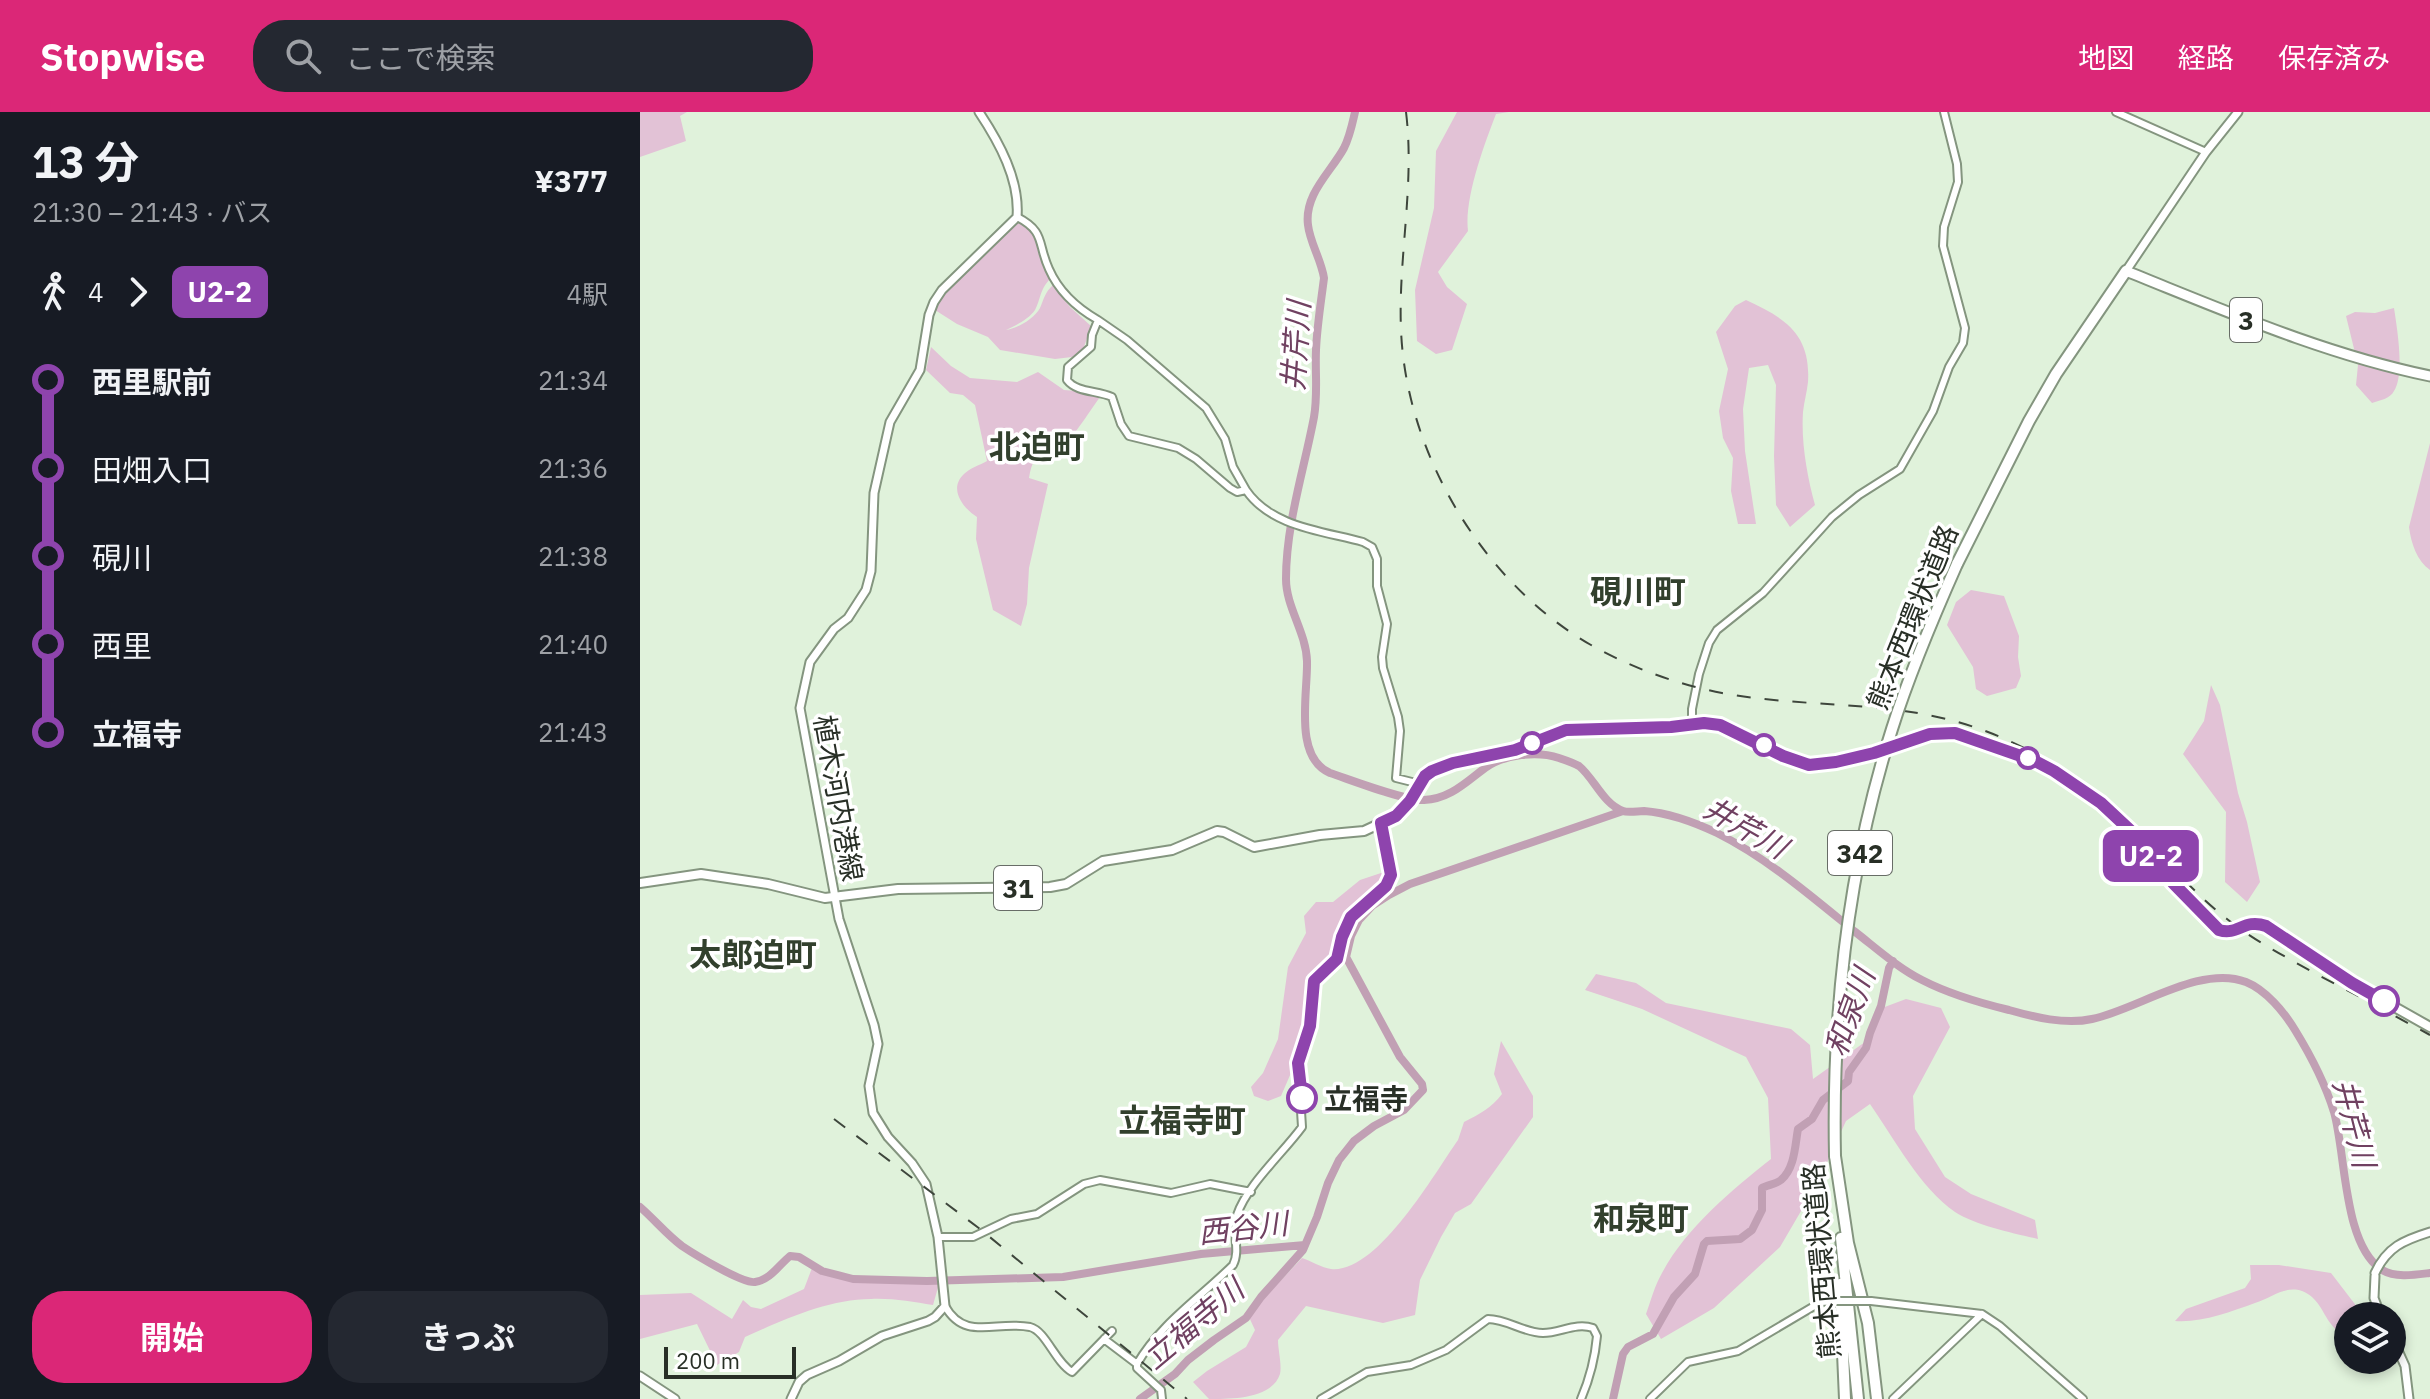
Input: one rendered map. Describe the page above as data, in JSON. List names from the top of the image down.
{
  "streets": {
    "highway": ["3", "熊本西環状道路", "342"],
    "main road": ["植木河内港線", "31"]
  },
  "crossings": [
    ["3", "熊本西環状道路"],
    ["3", "342"],
    ["熊本西環状道路", "342"],
    ["植木河内港線", "31"]
  ],
  "districts": [
    "北迫町",
    "硯川町",
    "太郎迫町",
    "立福寺町",
    "和泉町"
  ],
  "water": [
    "井芹川",
    "和泉川",
    "西谷川",
    "立福寺川"
  ],
  "places": ["立福寺"],
  "lines": ["bus line U2-2"],
  "scale_bar": "200 m",
  "page": {
    "header": "Stopwise",
    "search": "ここで検索",
    "nav": ["地図", "経路", "保存済み"],
    "heading": ["13 分", "21:30 – 21:43 · バス", "¥377"],
    "on_map": "U2-2",
    "legs": ["4", "U2-2", "4駅"],
    "list": [
      {
        "name": "西里駅前",
        "value": "21:34"
      },
      {
        "name": "田畑入口",
        "value": "21:36"
      },
      {
        "name": "硯川",
        "value": "21:38"
      },
      {
        "name": "西里",
        "value": "21:40"
      },
      {
        "name": "立福寺",
        "value": "21:43"
      }
    ],
    "buttons": ["開始", "きっぷ"],
    "scale": "200 m"
  }
}
